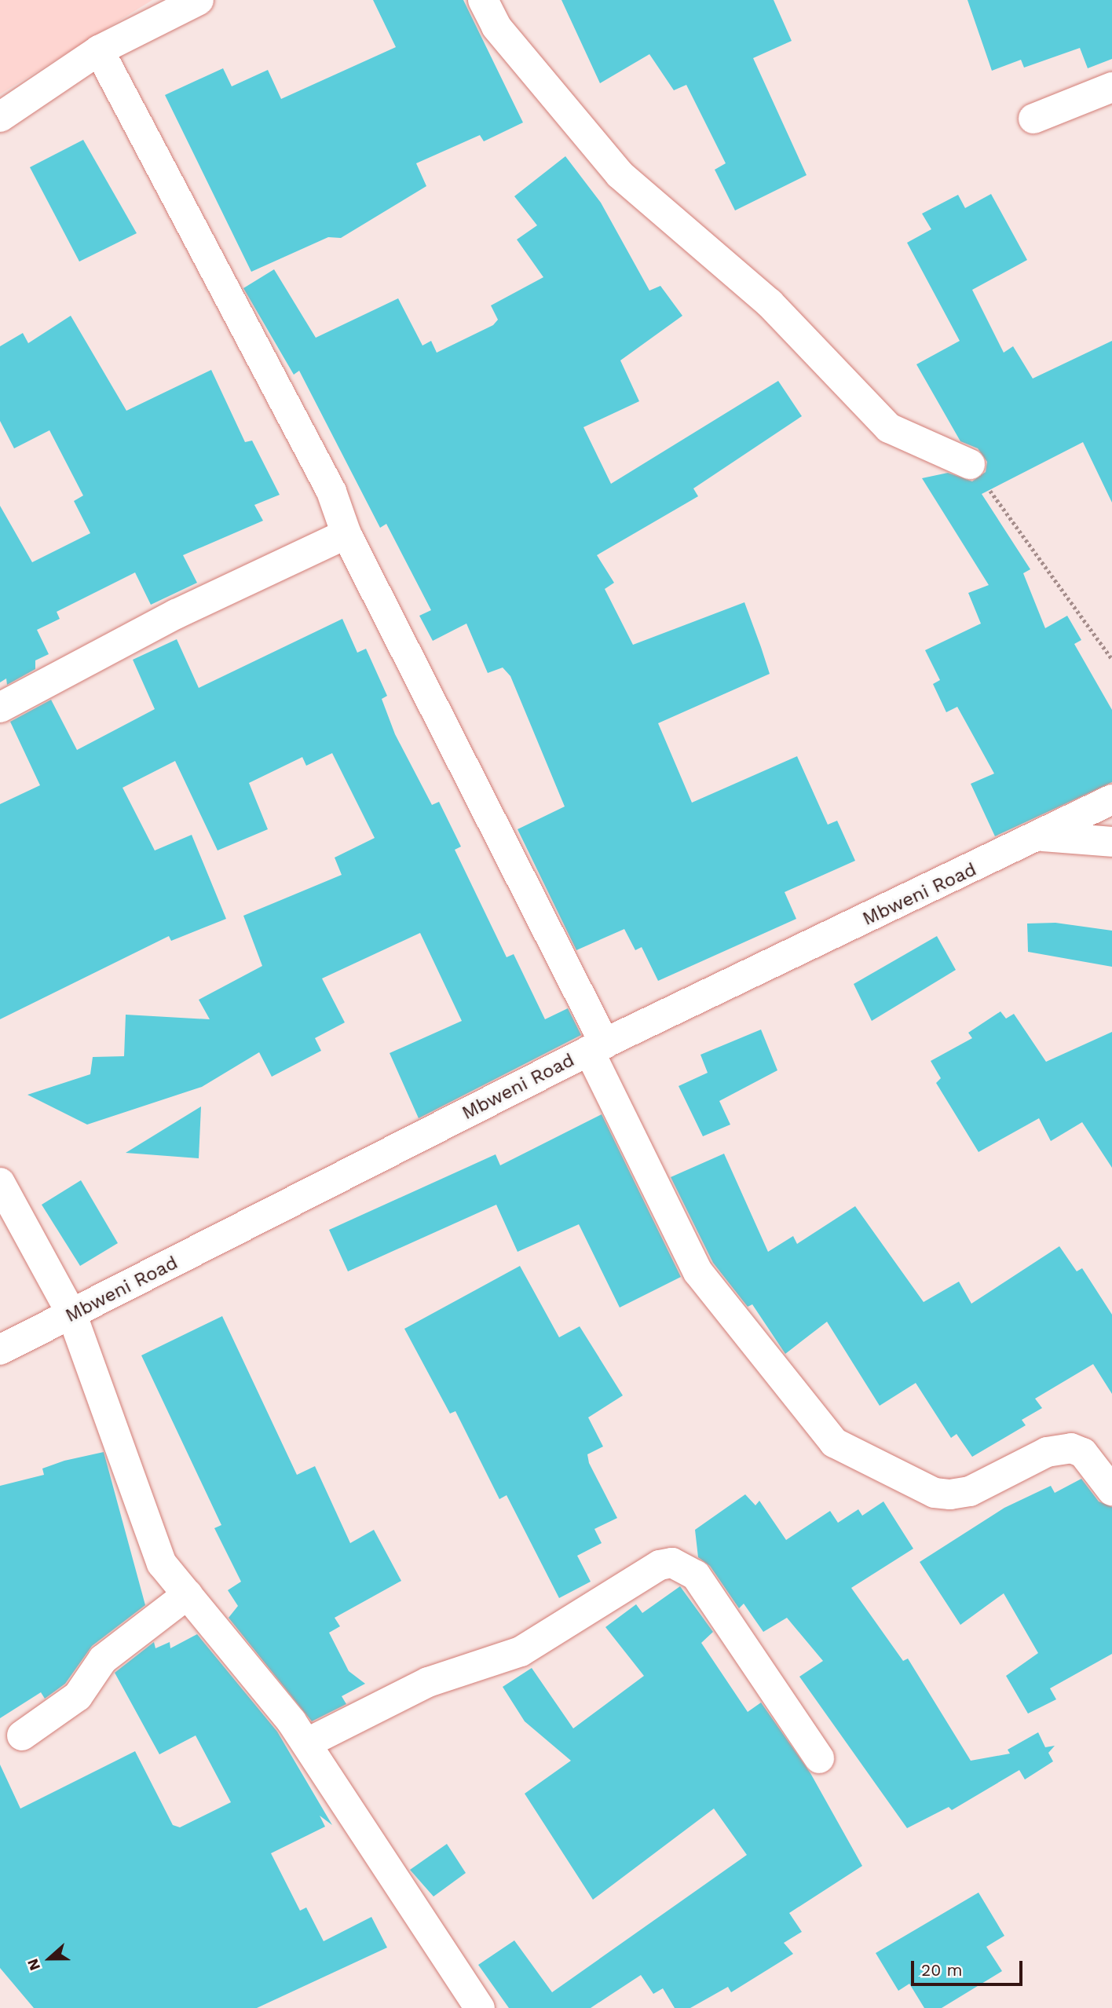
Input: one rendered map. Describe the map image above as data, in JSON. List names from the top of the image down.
{
  "streets": {
    "street": ["Mbweni Road"]
  },
  "scale_bar": "20 m",
  "north": "left"
}
